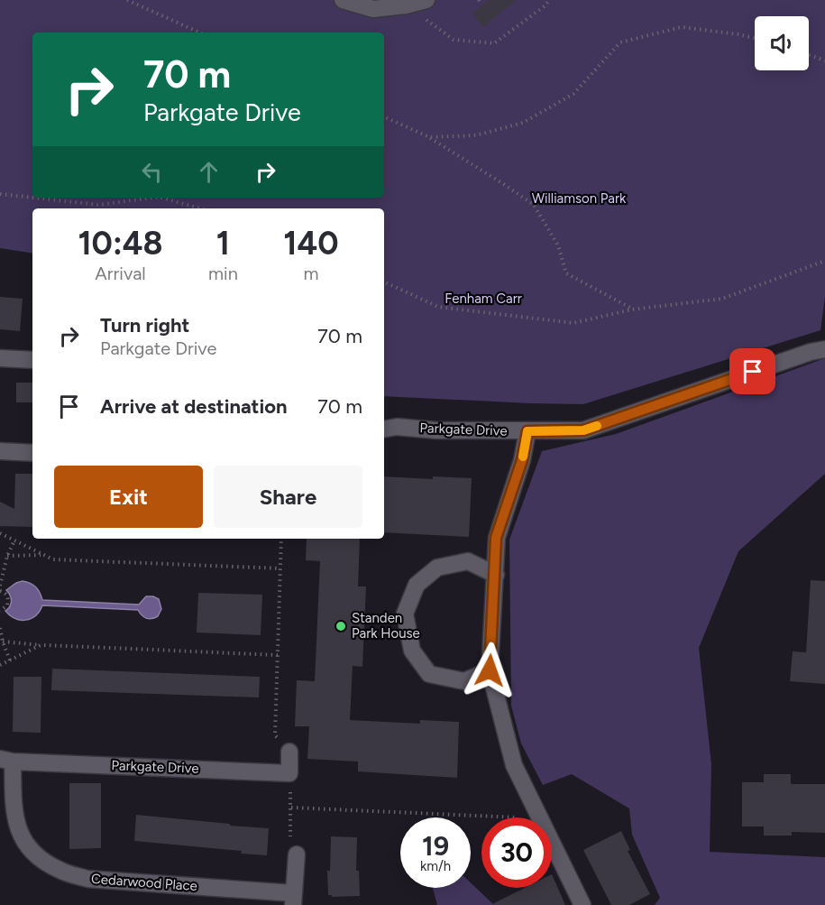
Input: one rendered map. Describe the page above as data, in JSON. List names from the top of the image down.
{
  "streets": {
    "street": ["Parkgate Drive", "Cedarwood Place"]
  },
  "crossings": [
    ["Parkgate Drive", "Cedarwood Place"]
  ],
  "parks": ["Williamson Park", "Fenham Carr"],
  "places": ["Standen Park House"],
  "page": {
    "turn": ["70 m", "Parkgate Drive"],
    "eta": [
      "10:48",
      "Arrival",
      "1",
      "min",
      "140",
      "m"
    ],
    "list": [
      {
        "name": "Turn right",
        "note": "Parkgate Drive",
        "value": "70 m"
      },
      {
        "name": "Arrive at destination",
        "value": "70 m"
      }
    ],
    "buttons": ["Exit", "Share"],
    "speed": "19 km/h",
    "limit": "30"
  }
}
